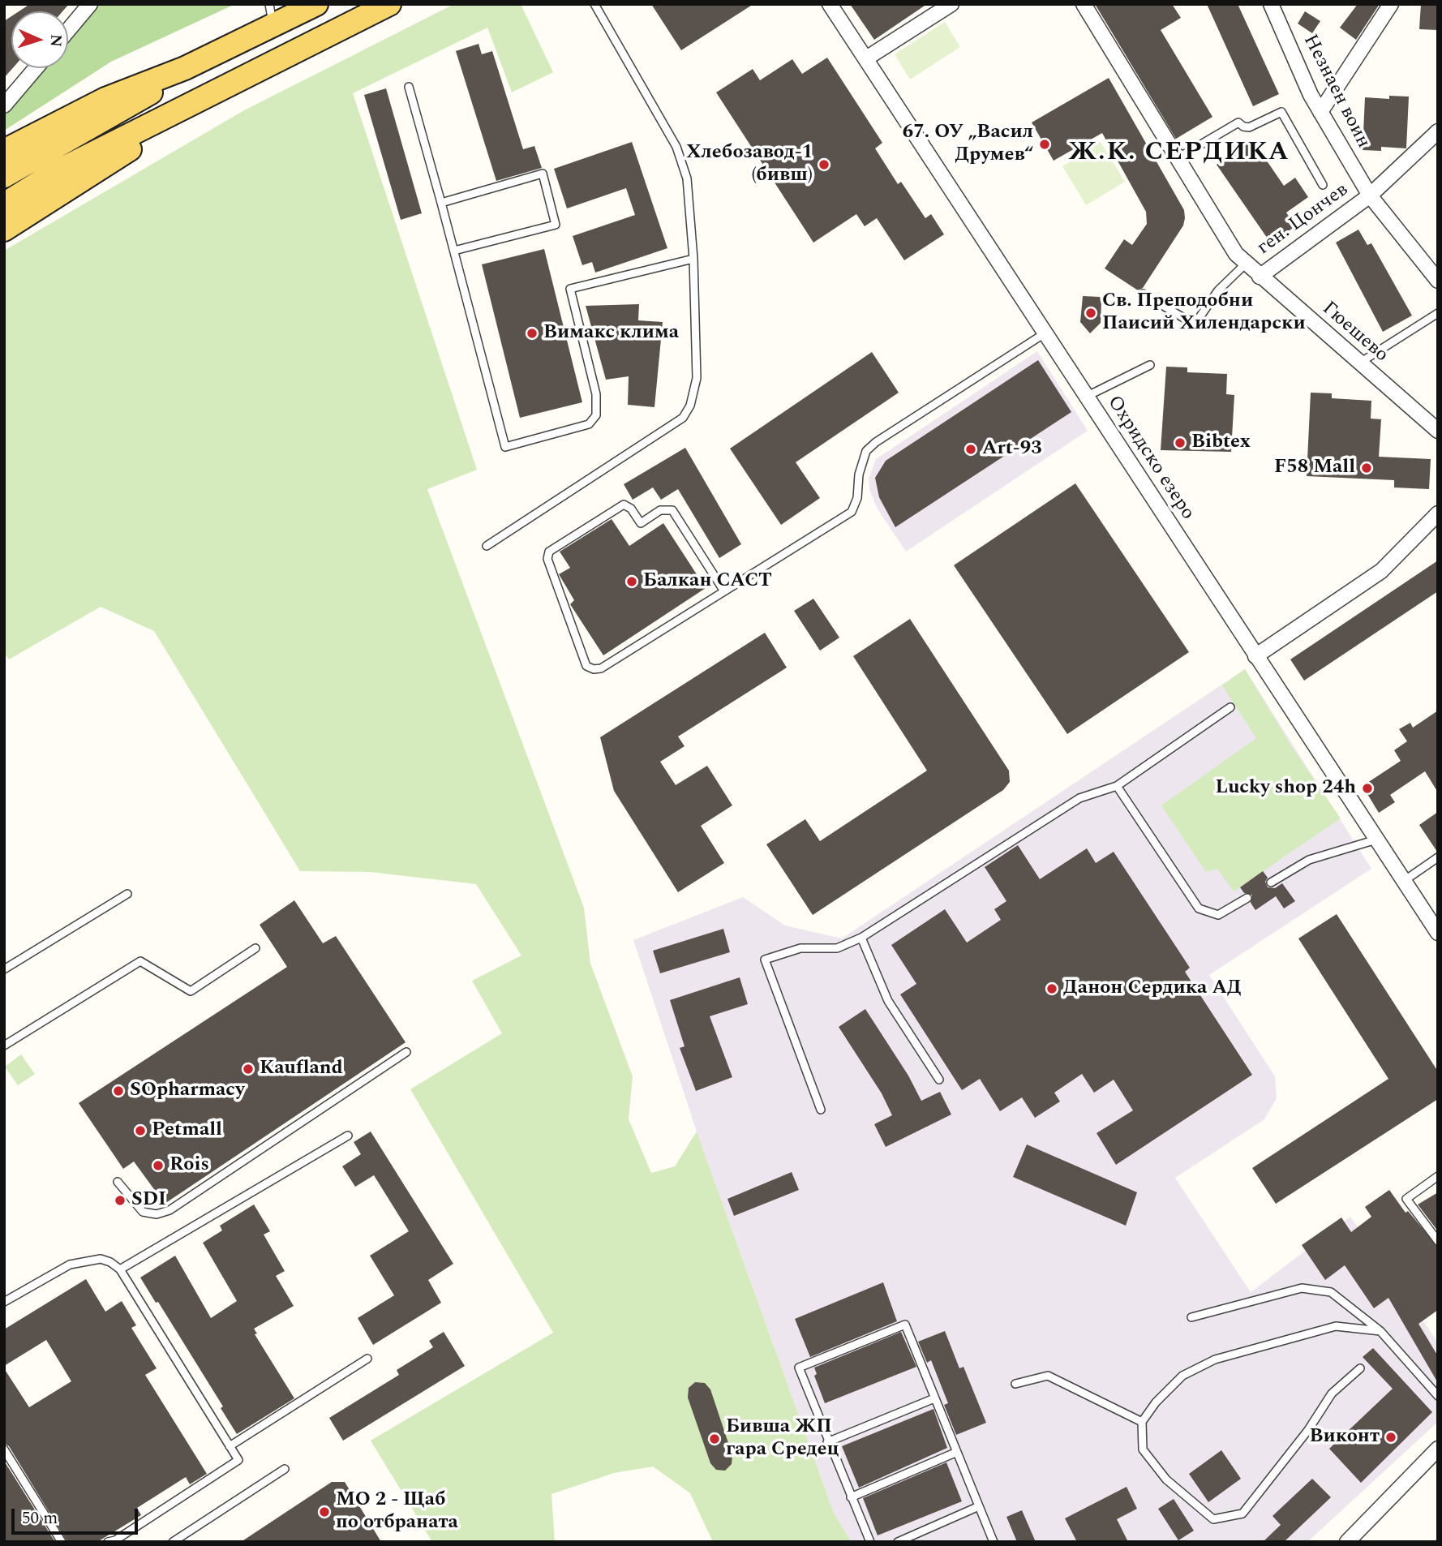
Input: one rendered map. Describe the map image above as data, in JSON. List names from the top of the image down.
{
  "streets": {
    "street": [
      "Незнаен воин",
      "ген. Цончев",
      "Гюешево",
      "Охридско езеро"
    ]
  },
  "crossings": [
    ["Незнаен воин", "ген. Цончев"],
    ["ген. Цончев", "Гюешево"]
  ],
  "districts": ["Ж.К. СЕРДИКА"],
  "places": [
    "67. ОУ „Васил Друмев“",
    "Хлебозавод-1 (бивш)",
    "Св. Преподобни Паисий Хилендарски",
    "Вимакс клима",
    "Bibtex",
    "Art-93",
    "F58 Mall",
    "Балкан САСТ",
    "Lucky shop 24h",
    "Данон Сердика АД",
    "Kaufland",
    "SOpharmacy",
    "Petmall",
    "Rois",
    "SDI",
    "Виконт",
    "Бивша ЖП гара Средец",
    "МО 2 - Щаб по отбраната"
  ],
  "scale_bar": "50 m",
  "north": "right"
}
